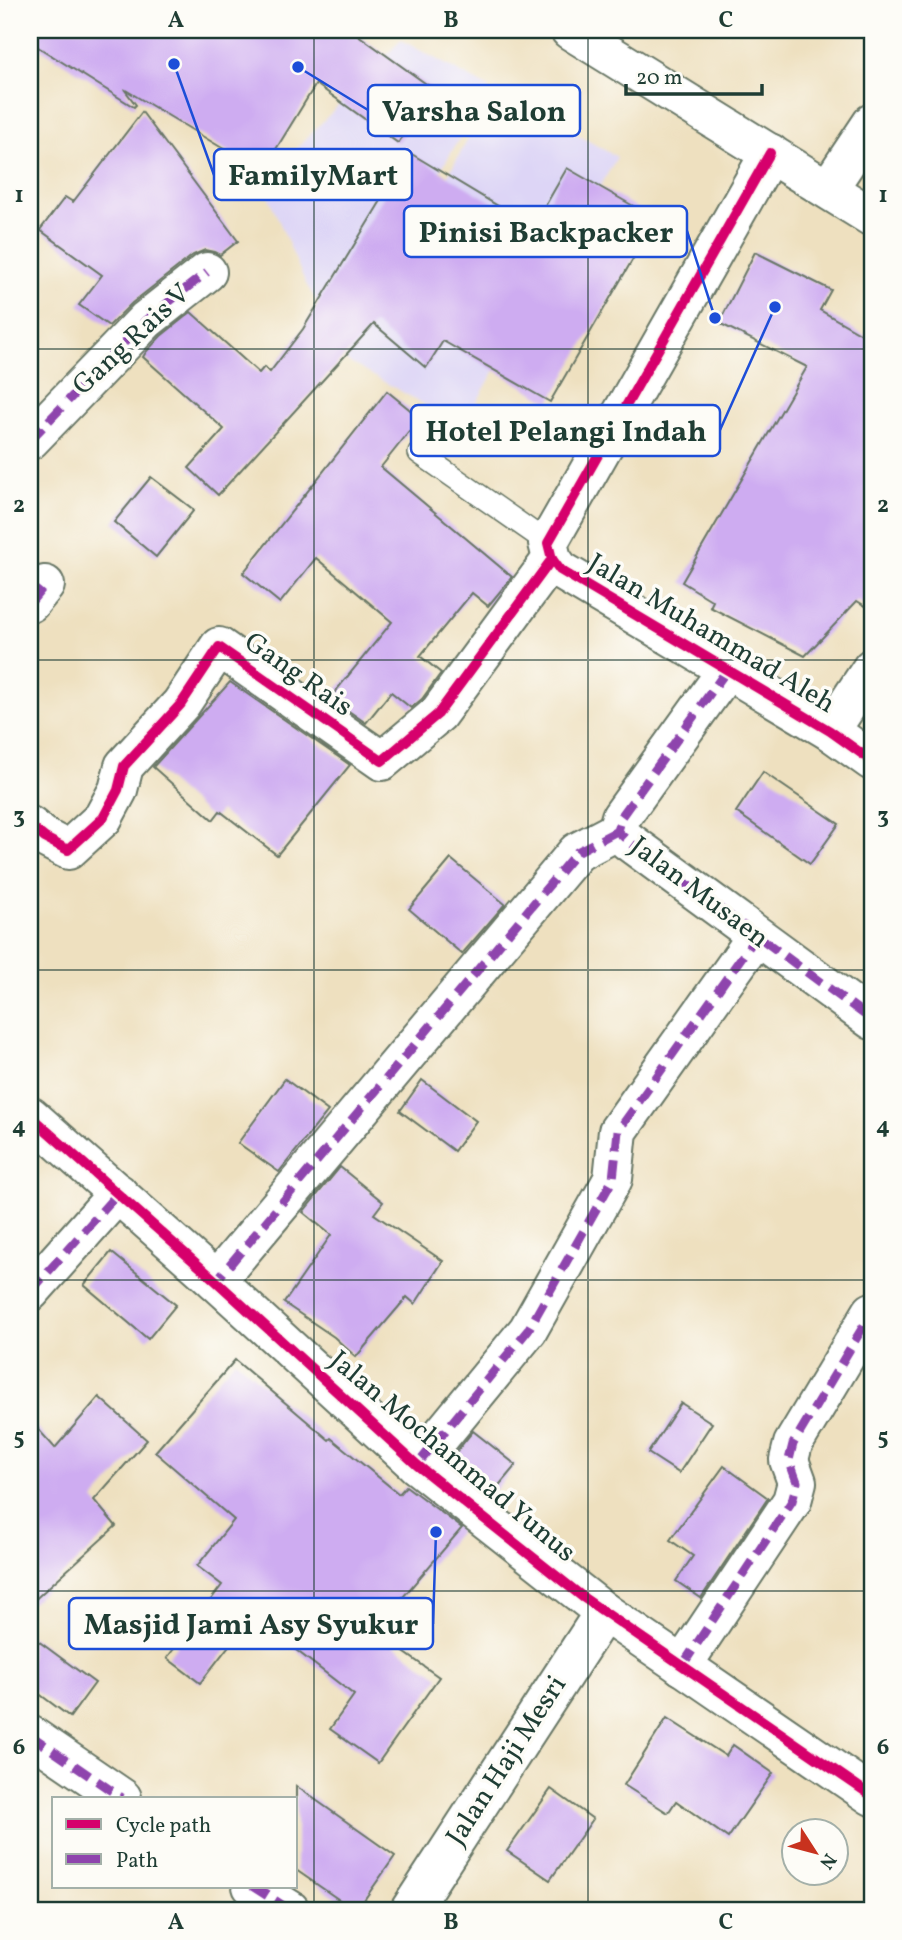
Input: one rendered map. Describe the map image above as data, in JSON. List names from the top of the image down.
{
  "streets": {
    "street": [
      "Gang Rais V",
      "Jalan Muhammad Aleh",
      "Gang Rais",
      "Jalan Musaen",
      "Jalan Mochammad Yunus",
      "Jalan Haji Mesri"
    ]
  },
  "crossings": [
    ["Jalan Muhammad Aleh", "Gang Rais"],
    ["Jalan Muhammad Aleh", "Jalan Musaen"],
    ["Jalan Mochammad Yunus", "Jalan Haji Mesri"]
  ],
  "places": [
    "FamilyMart",
    "Varsha Salon",
    "Hotel Pelangi Indah",
    "Pinisi Backpacker",
    "Masjid Jami Asy Syukur"
  ],
  "legend": ["Cycle path", "Path"],
  "scale_bar": "20 m",
  "north": "bottom right",
  "grid": {
    "columns": ["A", "B", "C"],
    "rows": [
      "1",
      "2",
      "3",
      "4",
      "5",
      "6"
    ]
  }
}
